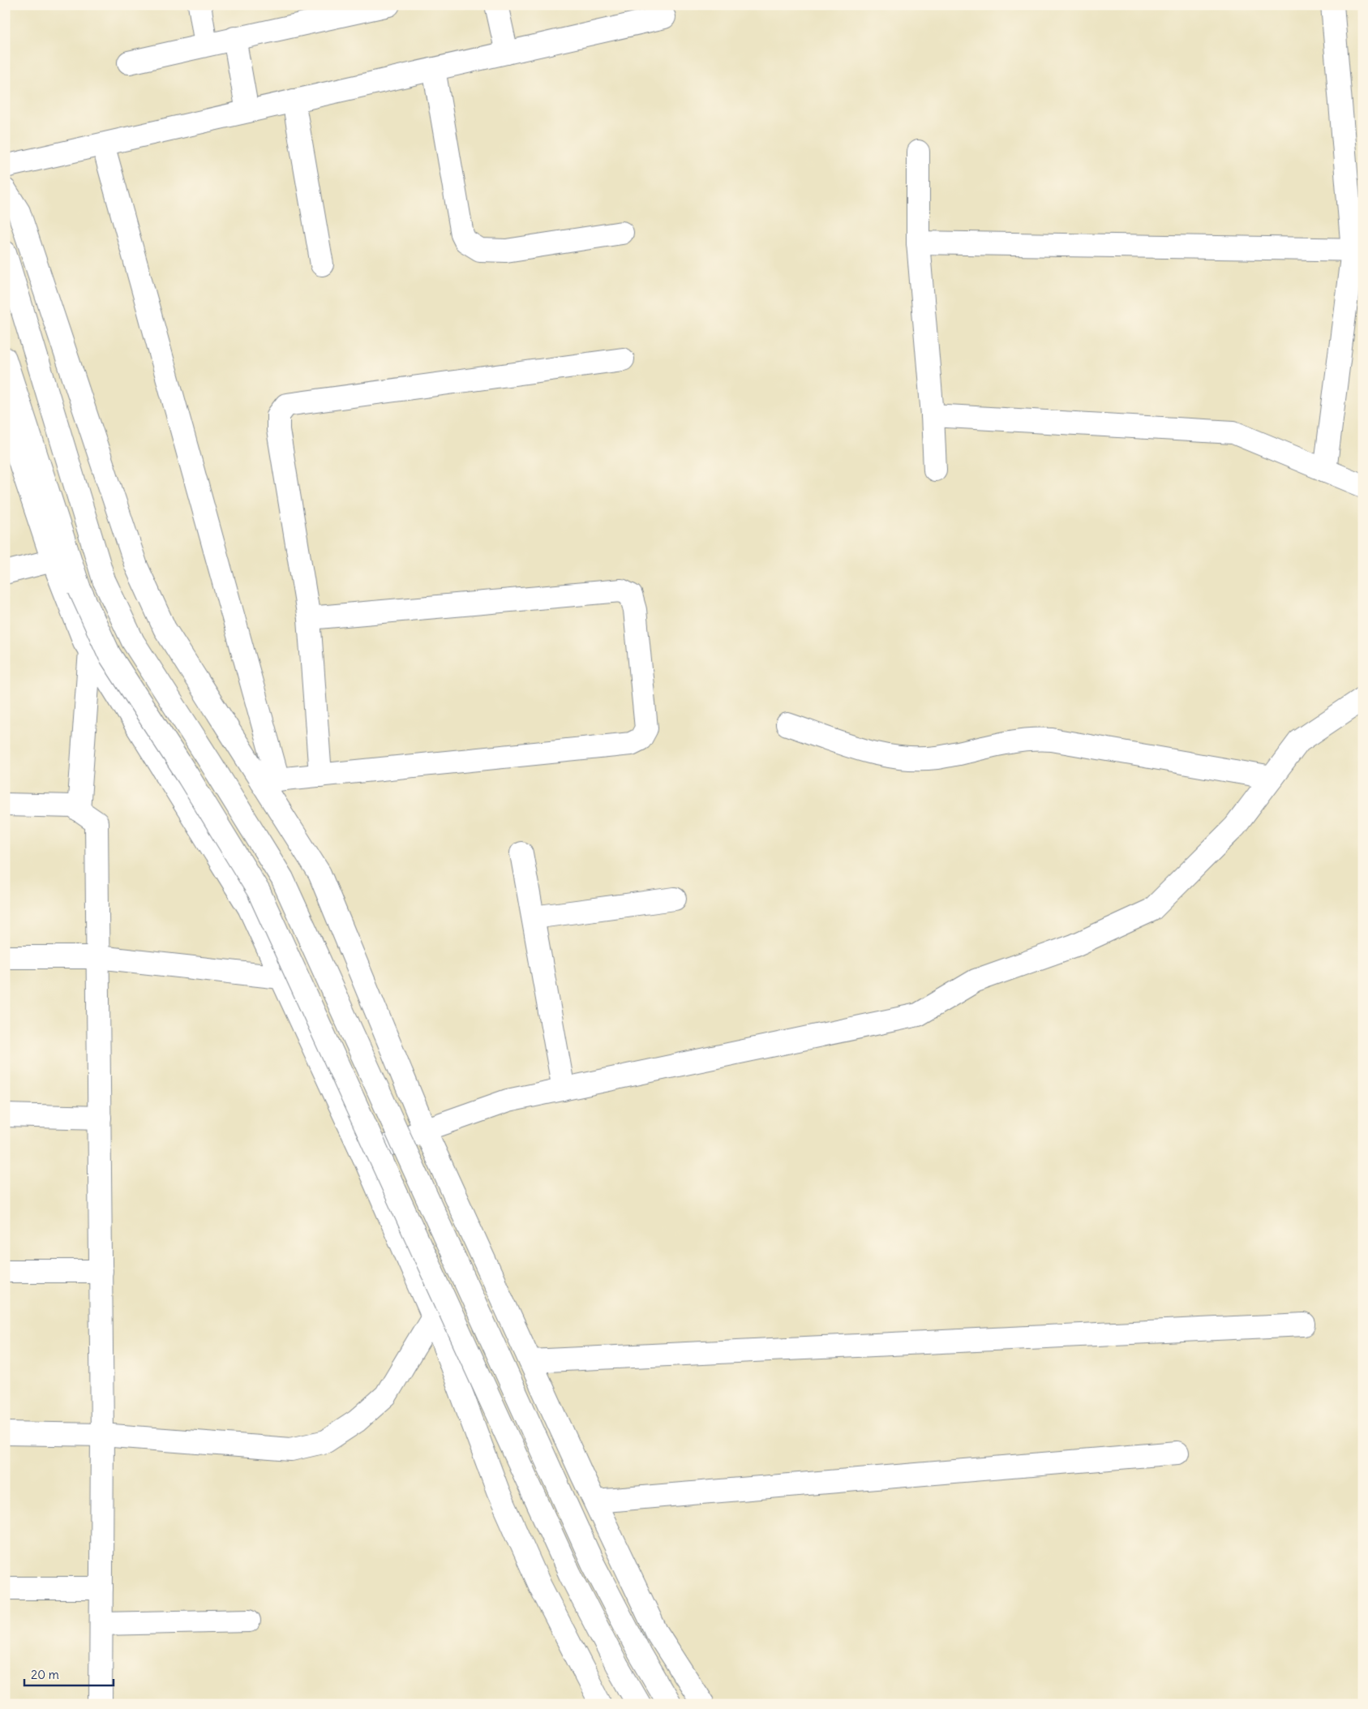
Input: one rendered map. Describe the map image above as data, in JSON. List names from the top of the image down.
{
  "scale_bar": "20 m"
}
